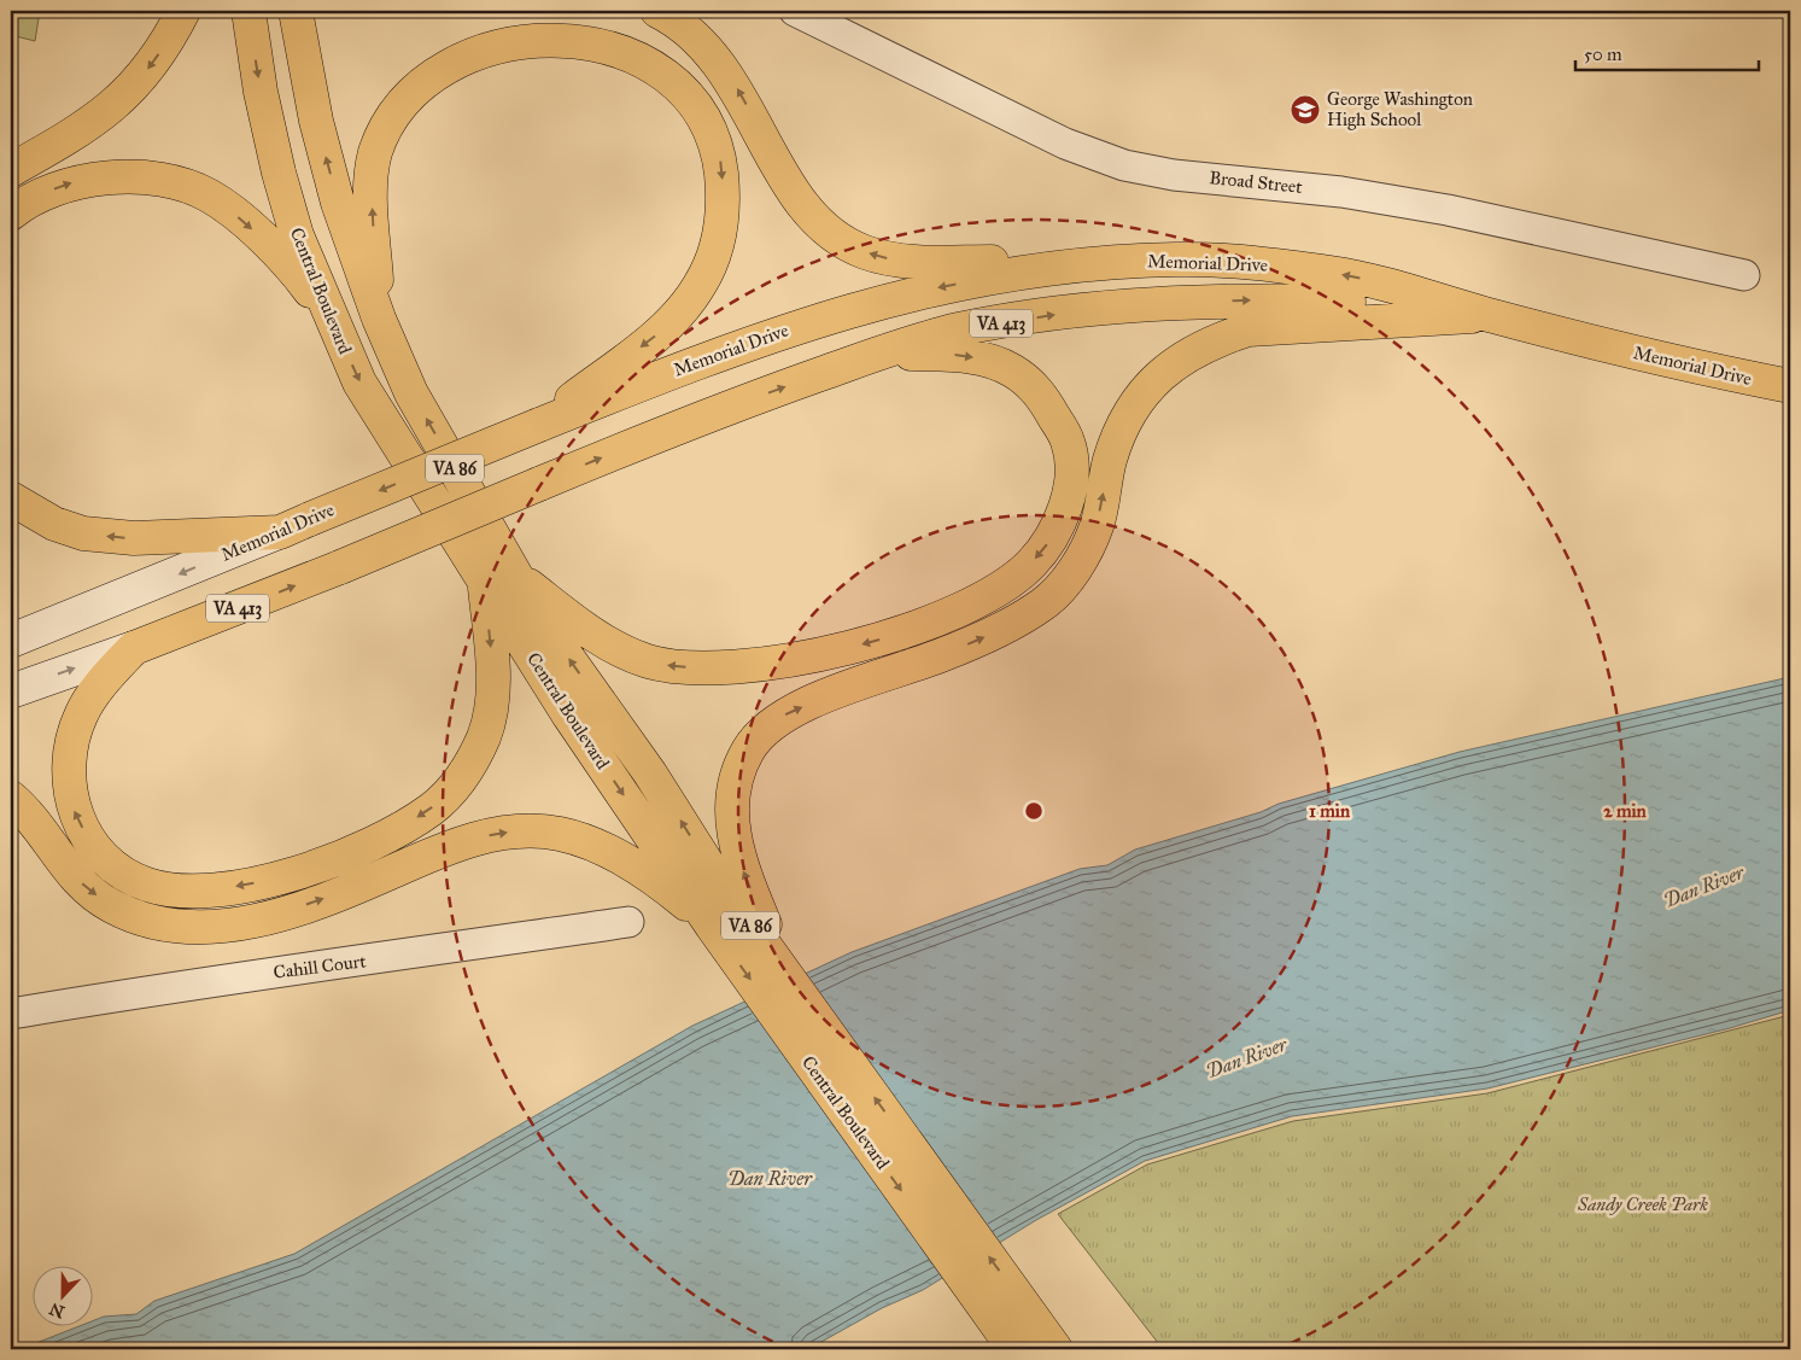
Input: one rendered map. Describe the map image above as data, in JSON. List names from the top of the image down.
{
  "streets": {
    "main road": [
      "Memorial Drive",
      "Central Boulevard",
      "VA 413",
      "VA 86"
    ],
    "street": ["Broad Street", "Cahill Court"]
  },
  "water": ["Dan River"],
  "parks": ["Sandy Creek Park"],
  "places": {
    "school or university": ["George Washington High School"]
  },
  "scale_bar": "50 m",
  "north": "bottom",
  "rings": ["1 min", "2 min"]
}
